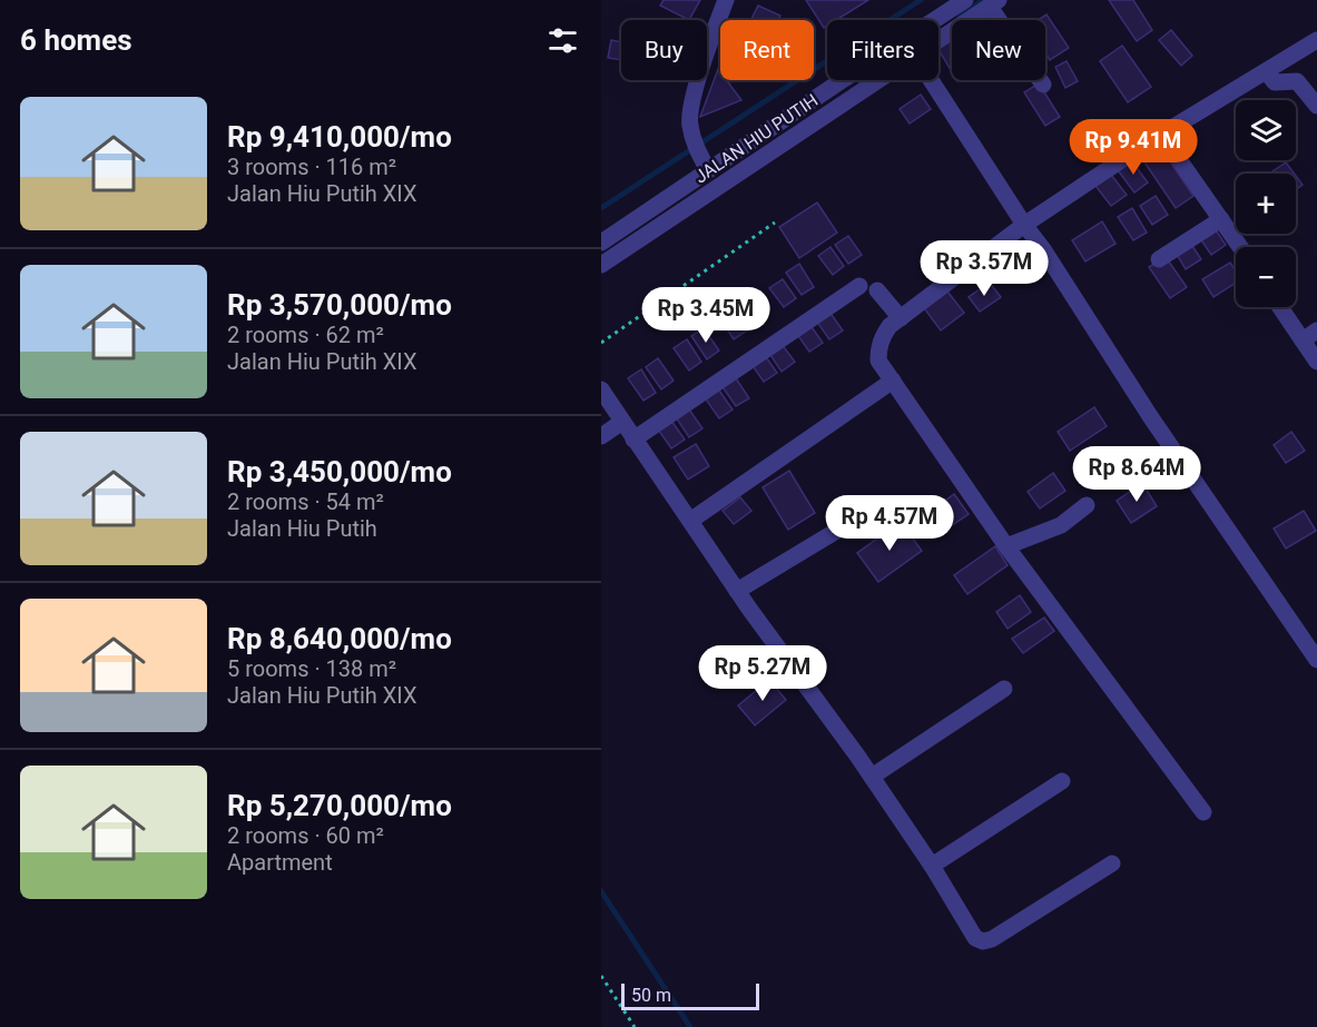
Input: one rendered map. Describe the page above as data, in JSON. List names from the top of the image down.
{
  "streets": {
    "street": ["JALAN HIU PUTIH"]
  },
  "scale_bar": "50 m",
  "page": {
    "heading": "6 homes",
    "chip": [
      "Buy",
      "Rent",
      "Filters",
      "New"
    ],
    "list": [
      {
        "name": "Rp 9,410,000/mo",
        "note": "3 rooms · 116 m² · Jalan Hiu Putih XIX"
      },
      {
        "name": "Rp 3,570,000/mo",
        "note": "2 rooms · 62 m² · Jalan Hiu Putih XIX"
      },
      {
        "name": "Rp 3,450,000/mo",
        "note": "2 rooms · 54 m² · Jalan Hiu Putih"
      },
      {
        "name": "Rp 8,640,000/mo",
        "note": "5 rooms · 138 m² · Jalan Hiu Putih XIX"
      },
      {
        "name": "Rp 5,270,000/mo",
        "note": "2 rooms · 60 m² · Apartment"
      }
    ],
    "map_buttons": ["+", "−"],
    "price": [
      "Rp 9.41M",
      "Rp 3.57M",
      "Rp 3.45M",
      "Rp 8.64M",
      "Rp 4.57M",
      "Rp 5.27M"
    ],
    "scale": "50 m"
  }
}
